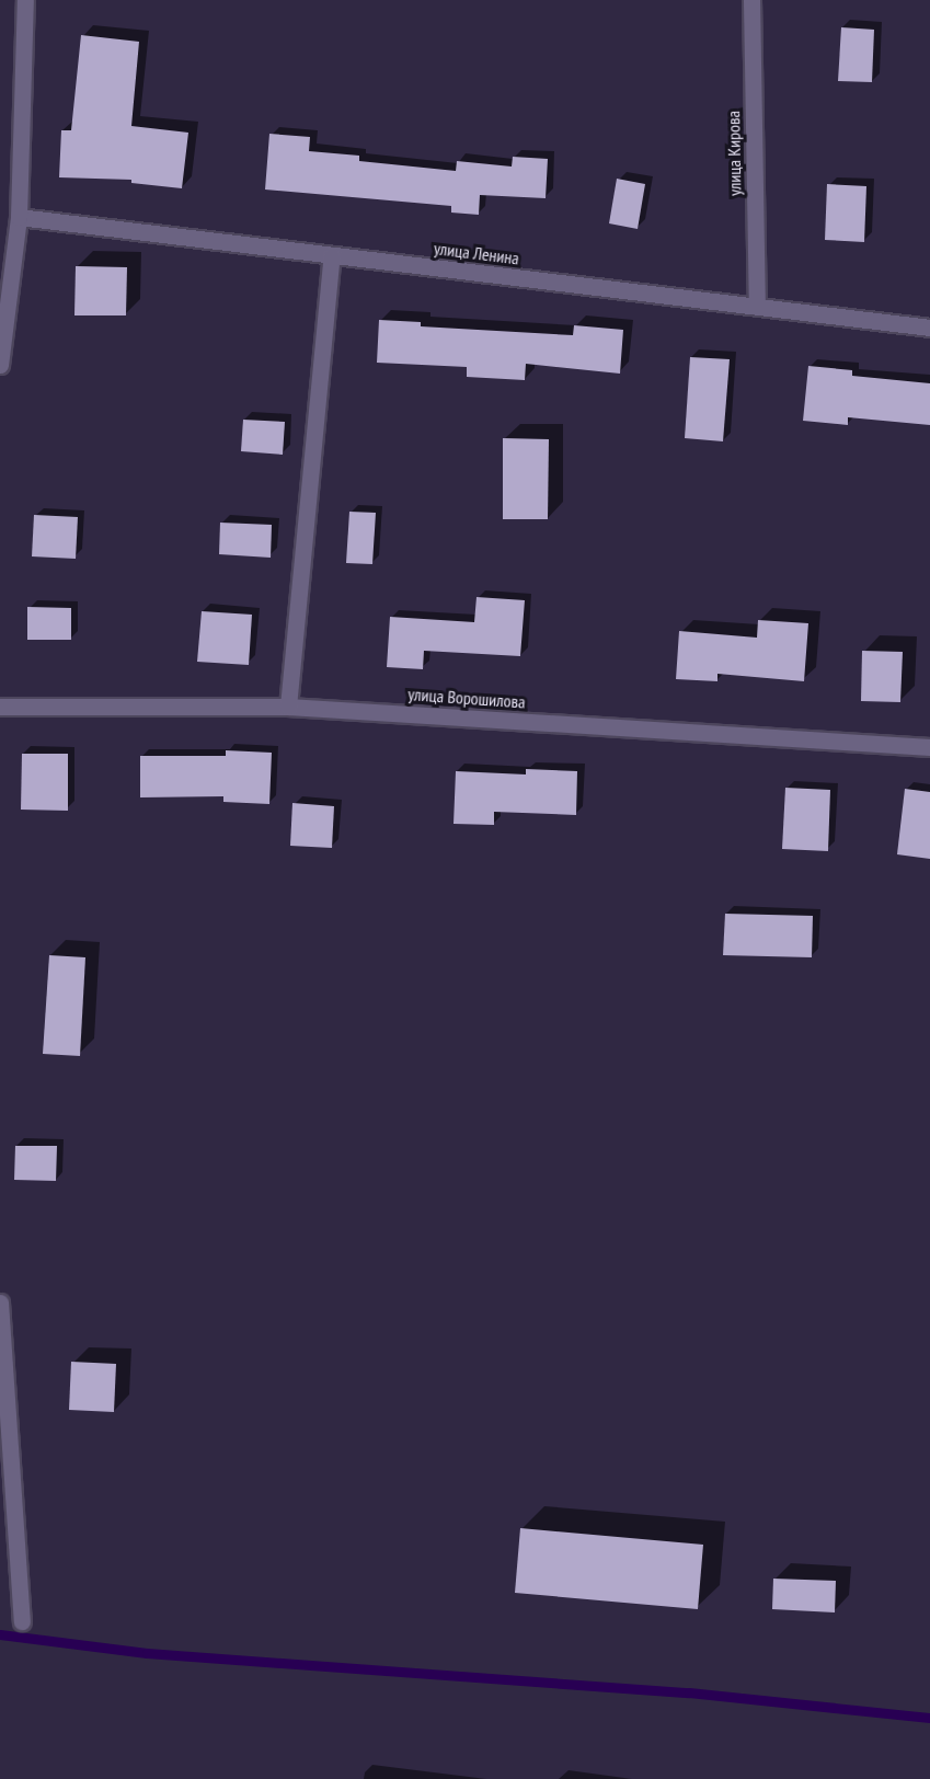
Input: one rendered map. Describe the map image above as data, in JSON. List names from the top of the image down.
{
  "streets": {
    "street": ["улица Кирова", "улица Ленина", "улица Ворошилова"]
  },
  "crossings": [
    ["улица Кирова", "улица Ленина"]
  ]
}
